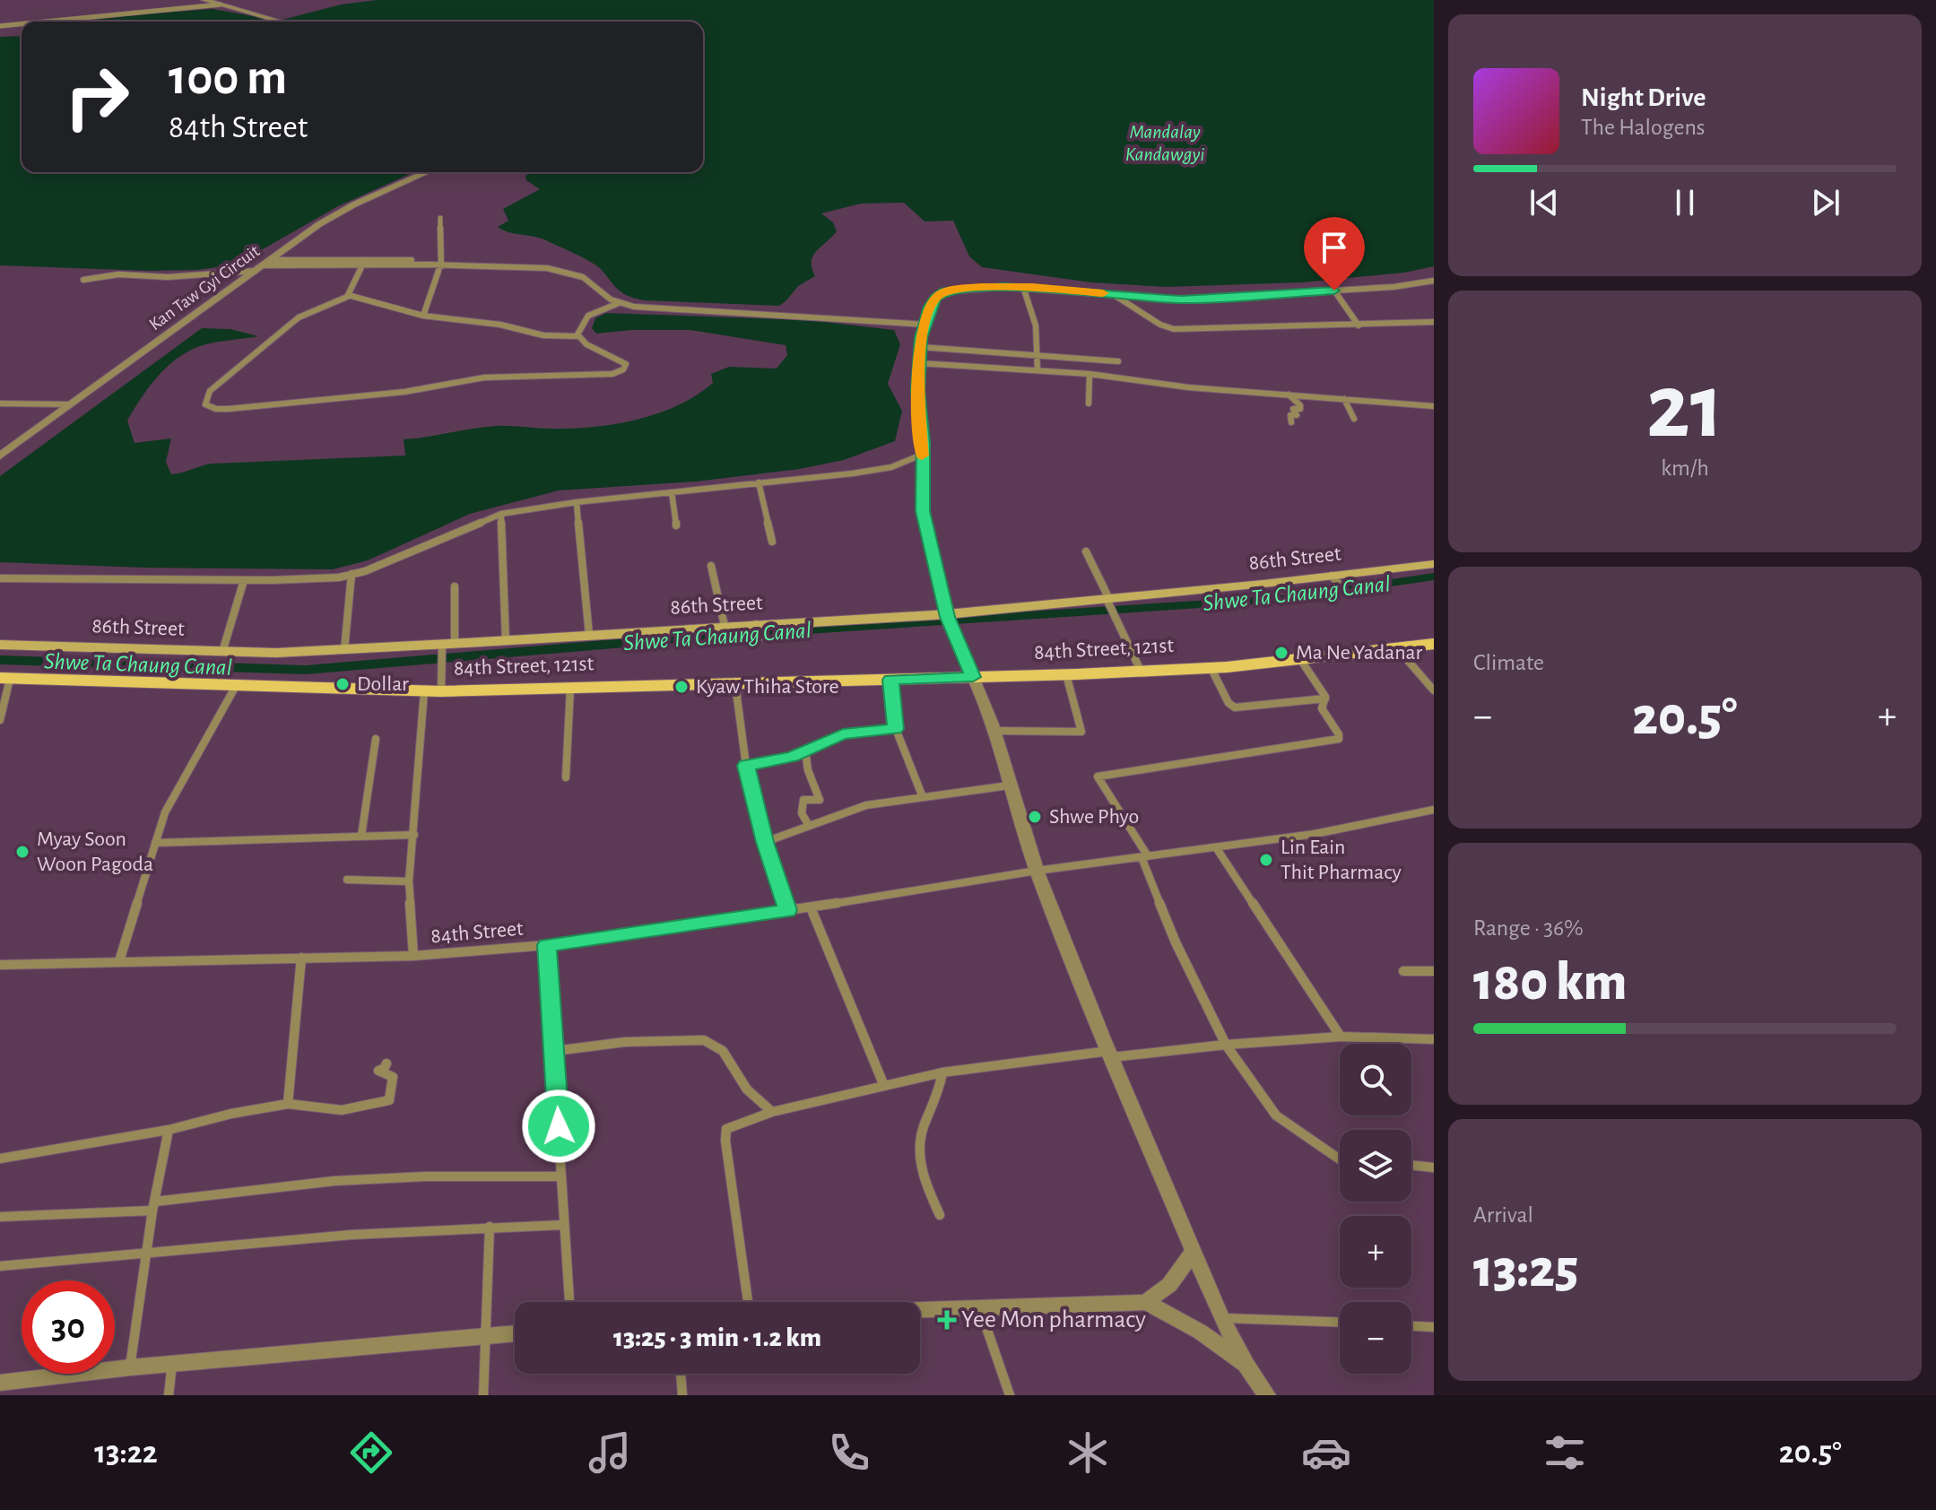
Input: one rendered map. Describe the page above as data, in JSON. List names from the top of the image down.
{
  "streets": {
    "main road": ["86th Street", "84th Street, 121st"],
    "street": ["Kan Taw Gyi Circuit", "84th Street"]
  },
  "water": ["Mandalay Kandawgyi", "Shwe Ta Chaung Canal"],
  "places": {
    "other": [
      "Ma Ne Yadanar",
      "Dollar",
      "Kyaw Thiha Store",
      "Shwe Phyo",
      "Myay Soon Woon Pagoda",
      "Lin Eain Thit Pharmacy"
    ],
    "health": ["Yee Mon pharmacy"]
  },
  "page": {
    "turn": ["100 m", "84th Street"],
    "song": ["Night Drive", "The Halogens"],
    "tile": [
      ["21", "km/h"],
      "Climate",
      ["Range · 36%", "180 km"],
      ["Arrival", "13:25"]
    ],
    "heat": ["−", "20.5°", "+"],
    "map_buttons": ["+", "−"],
    "limit": "30",
    "trip": "13:25 · 3 min · 1.2 km",
    "tabs": ["13:22", "20.5°"]
  }
}
